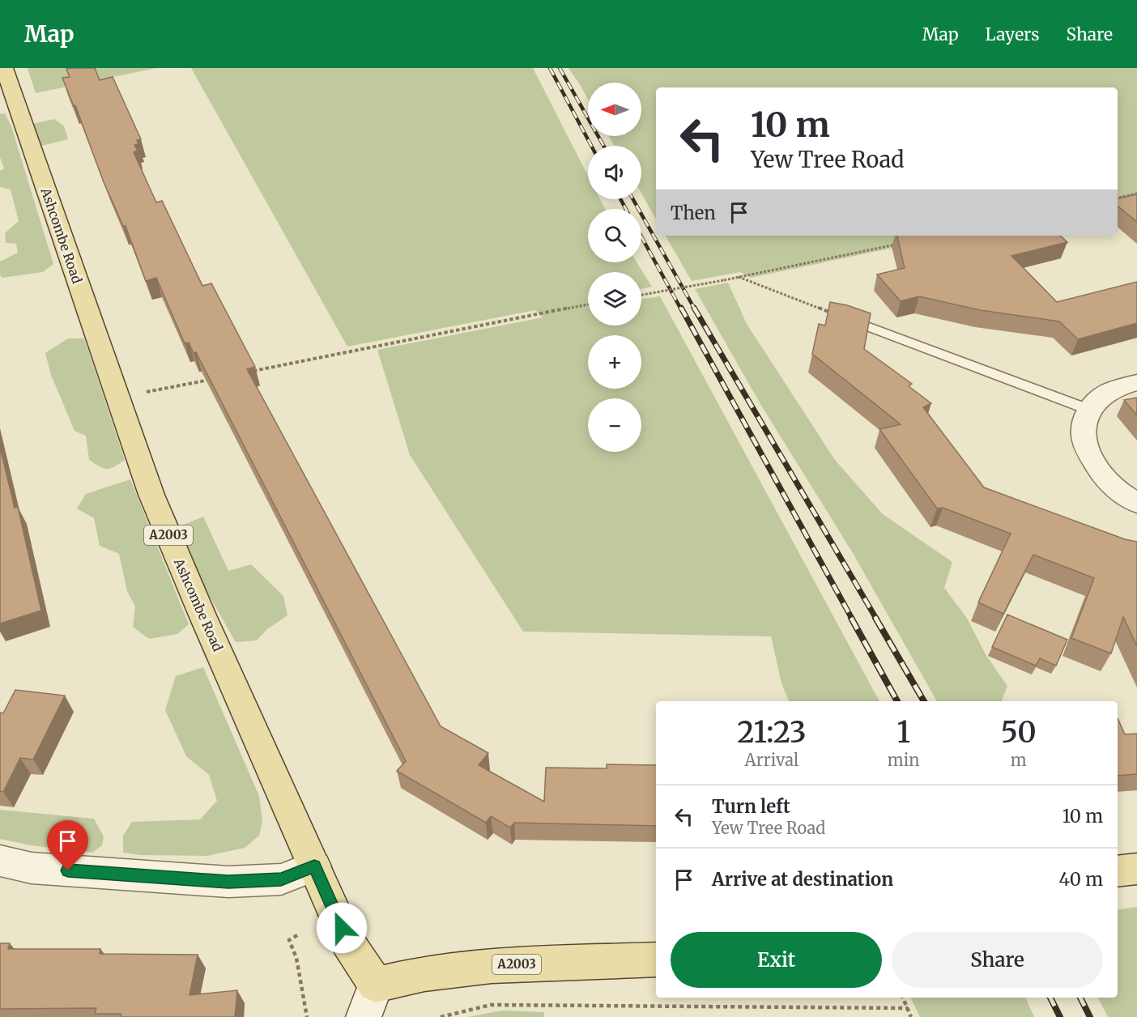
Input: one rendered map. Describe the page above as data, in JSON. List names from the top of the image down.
{
  "streets": {
    "main road": ["Ashcombe Road", "A2003"]
  },
  "crossings": [
    ["Ashcombe Road", "A2003"]
  ],
  "north": "left",
  "page": {
    "header": "Map",
    "nav": ["Map", "Layers", "Share"],
    "map_buttons": ["+", "−"],
    "turn": ["10 m", "Yew Tree Road"],
    "then": "Then",
    "eta": [
      "21:23",
      "Arrival",
      "1",
      "min",
      "50",
      "m"
    ],
    "list": [
      {
        "name": "Turn left",
        "note": "Yew Tree Road",
        "value": "10 m"
      },
      {
        "name": "Arrive at destination",
        "value": "40 m"
      }
    ],
    "buttons": ["Exit", "Share"]
  }
}
